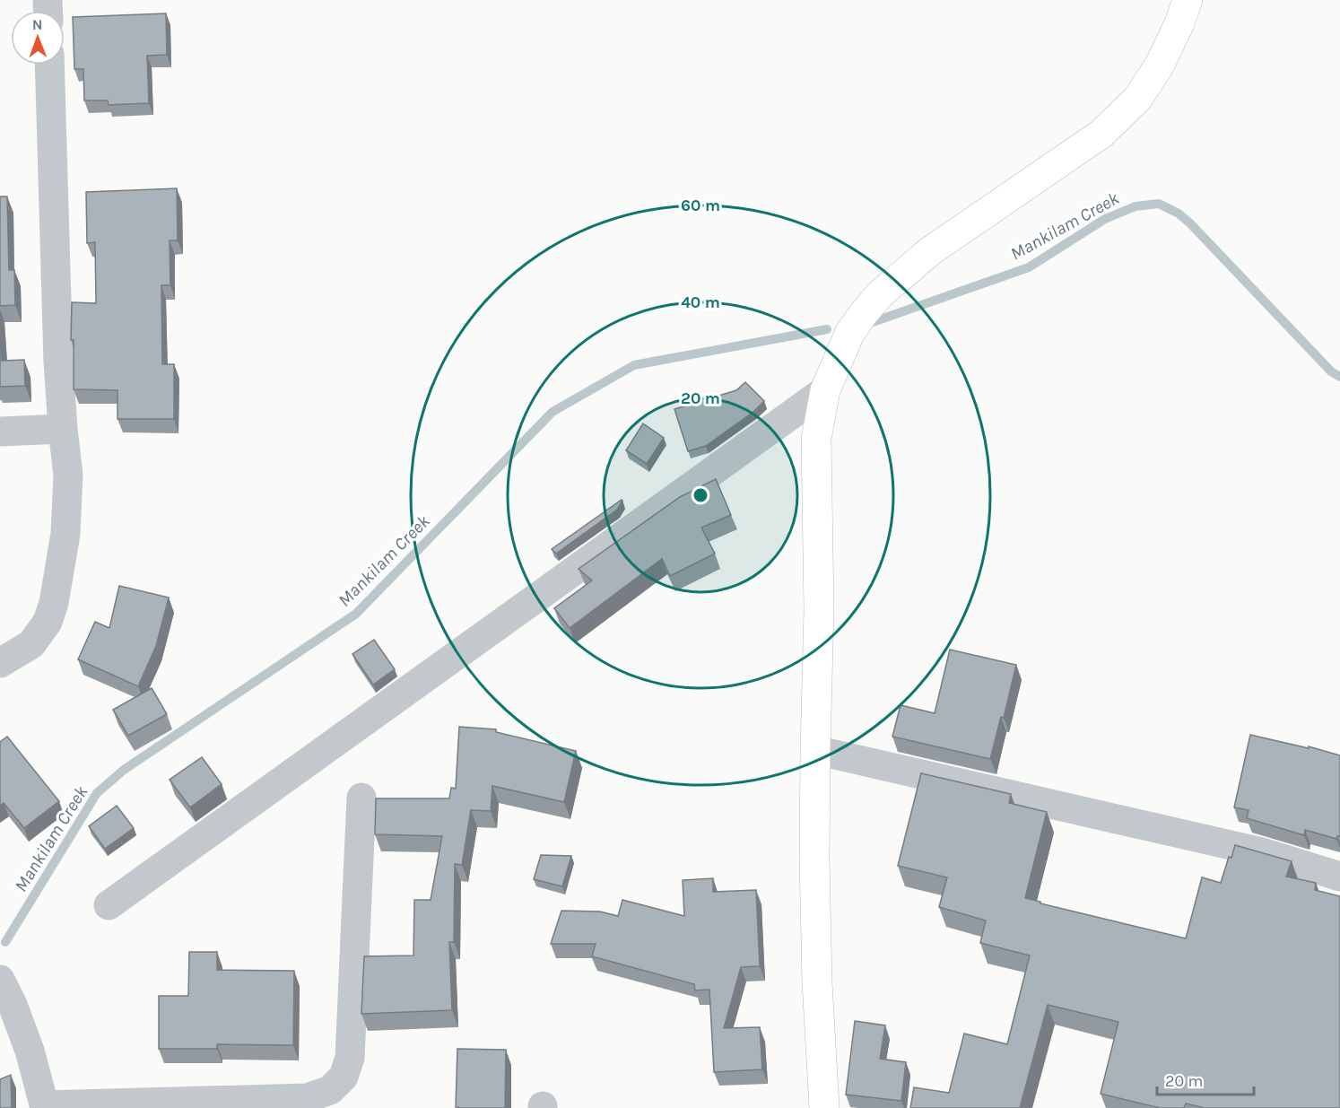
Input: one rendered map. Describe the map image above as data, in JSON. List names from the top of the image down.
{
  "water": ["Mankilam Creek"],
  "scale_bar": "20 m",
  "north": "top",
  "rings": ["60 m", "40 m", "20 m"]
}
